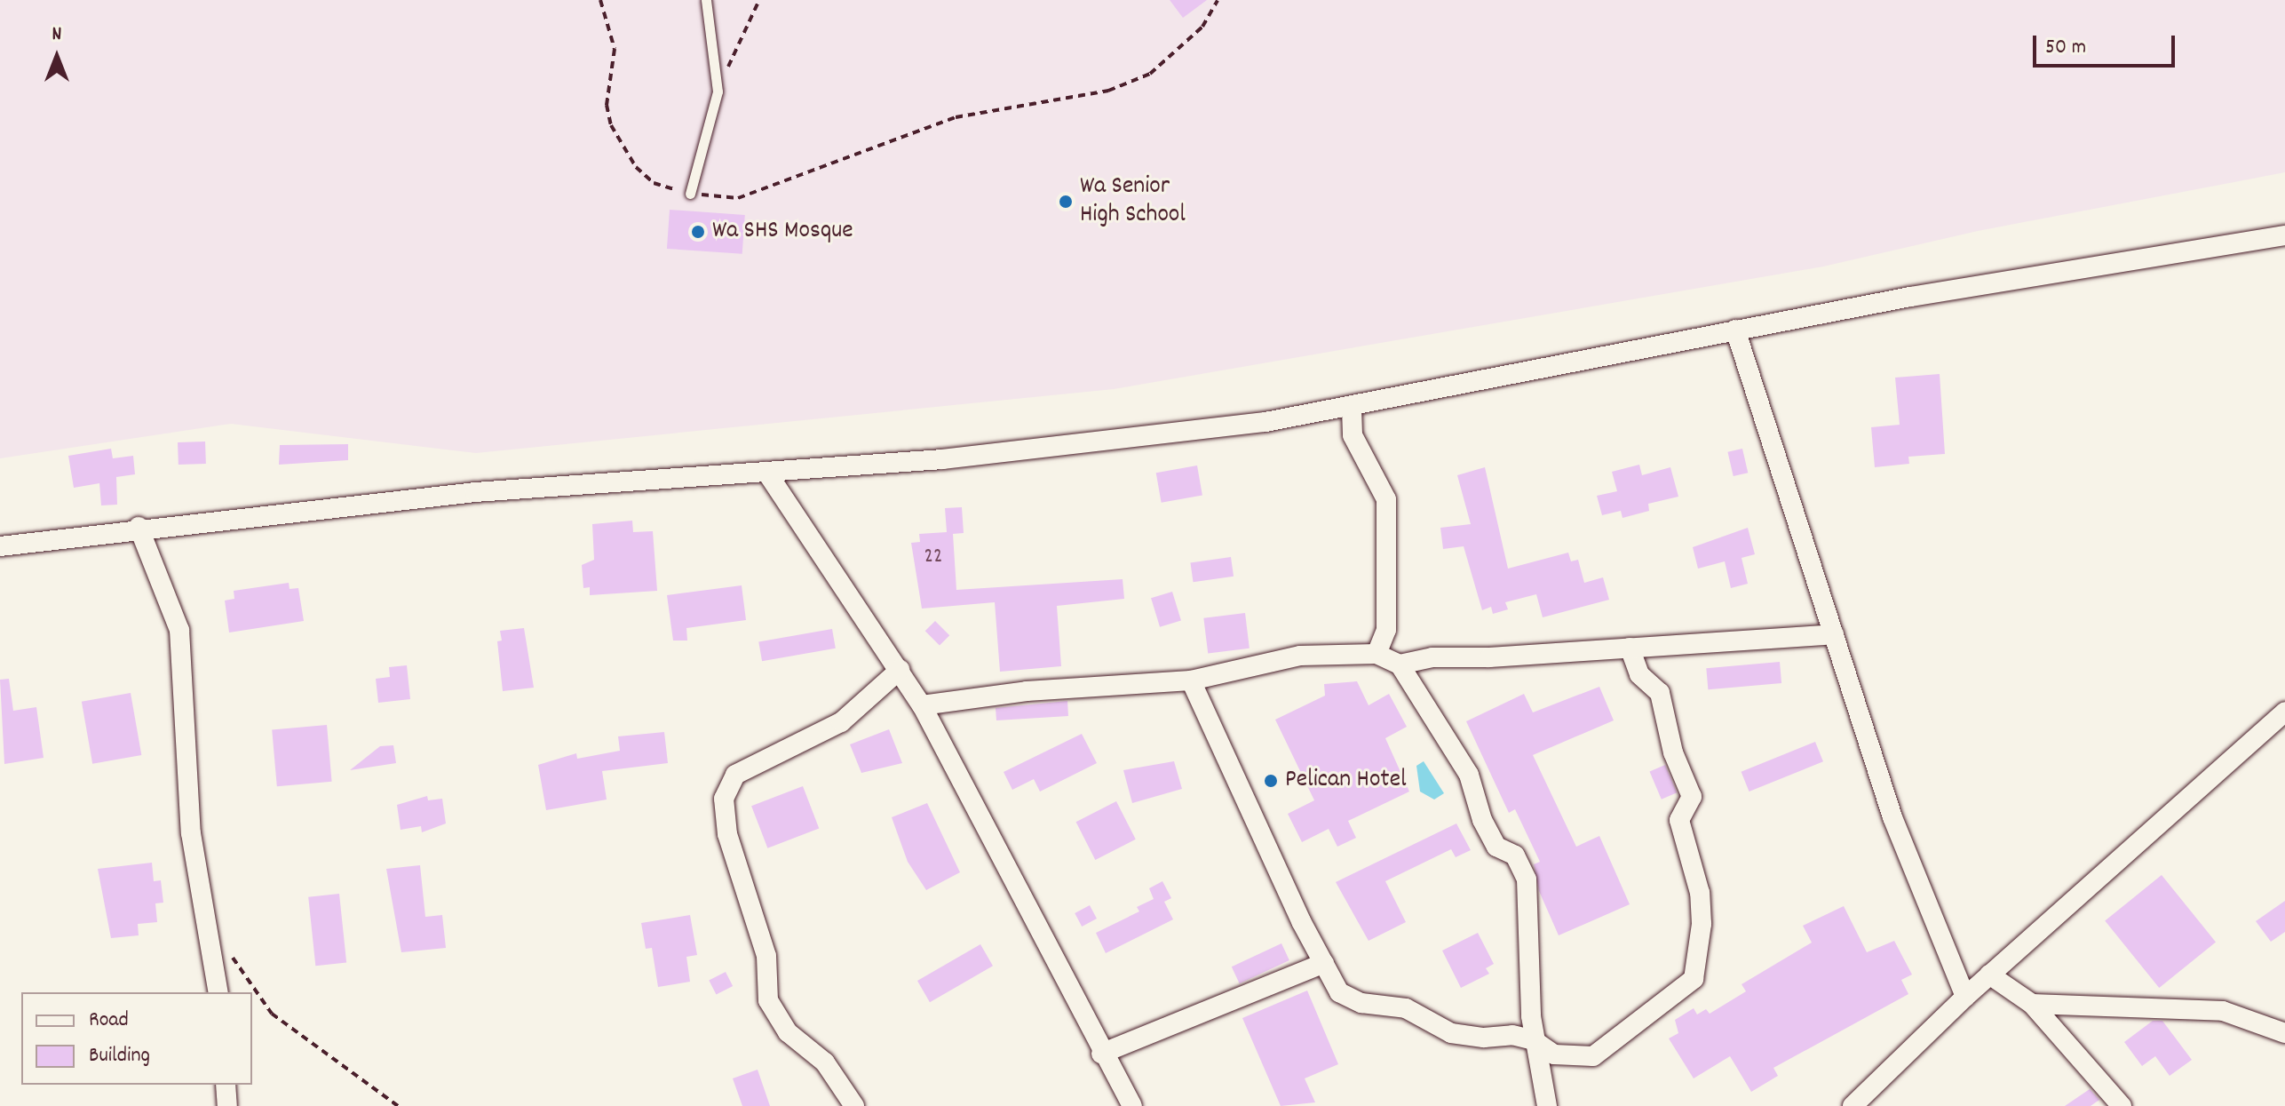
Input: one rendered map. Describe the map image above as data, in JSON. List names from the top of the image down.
{
  "places": ["Wa Senior High School", "Wa SHS Mosque", "Pelican Hotel"],
  "house_numbers": ["22"],
  "legend": ["Road", "Building"],
  "scale_bar": "50 m",
  "north": "top"
}
